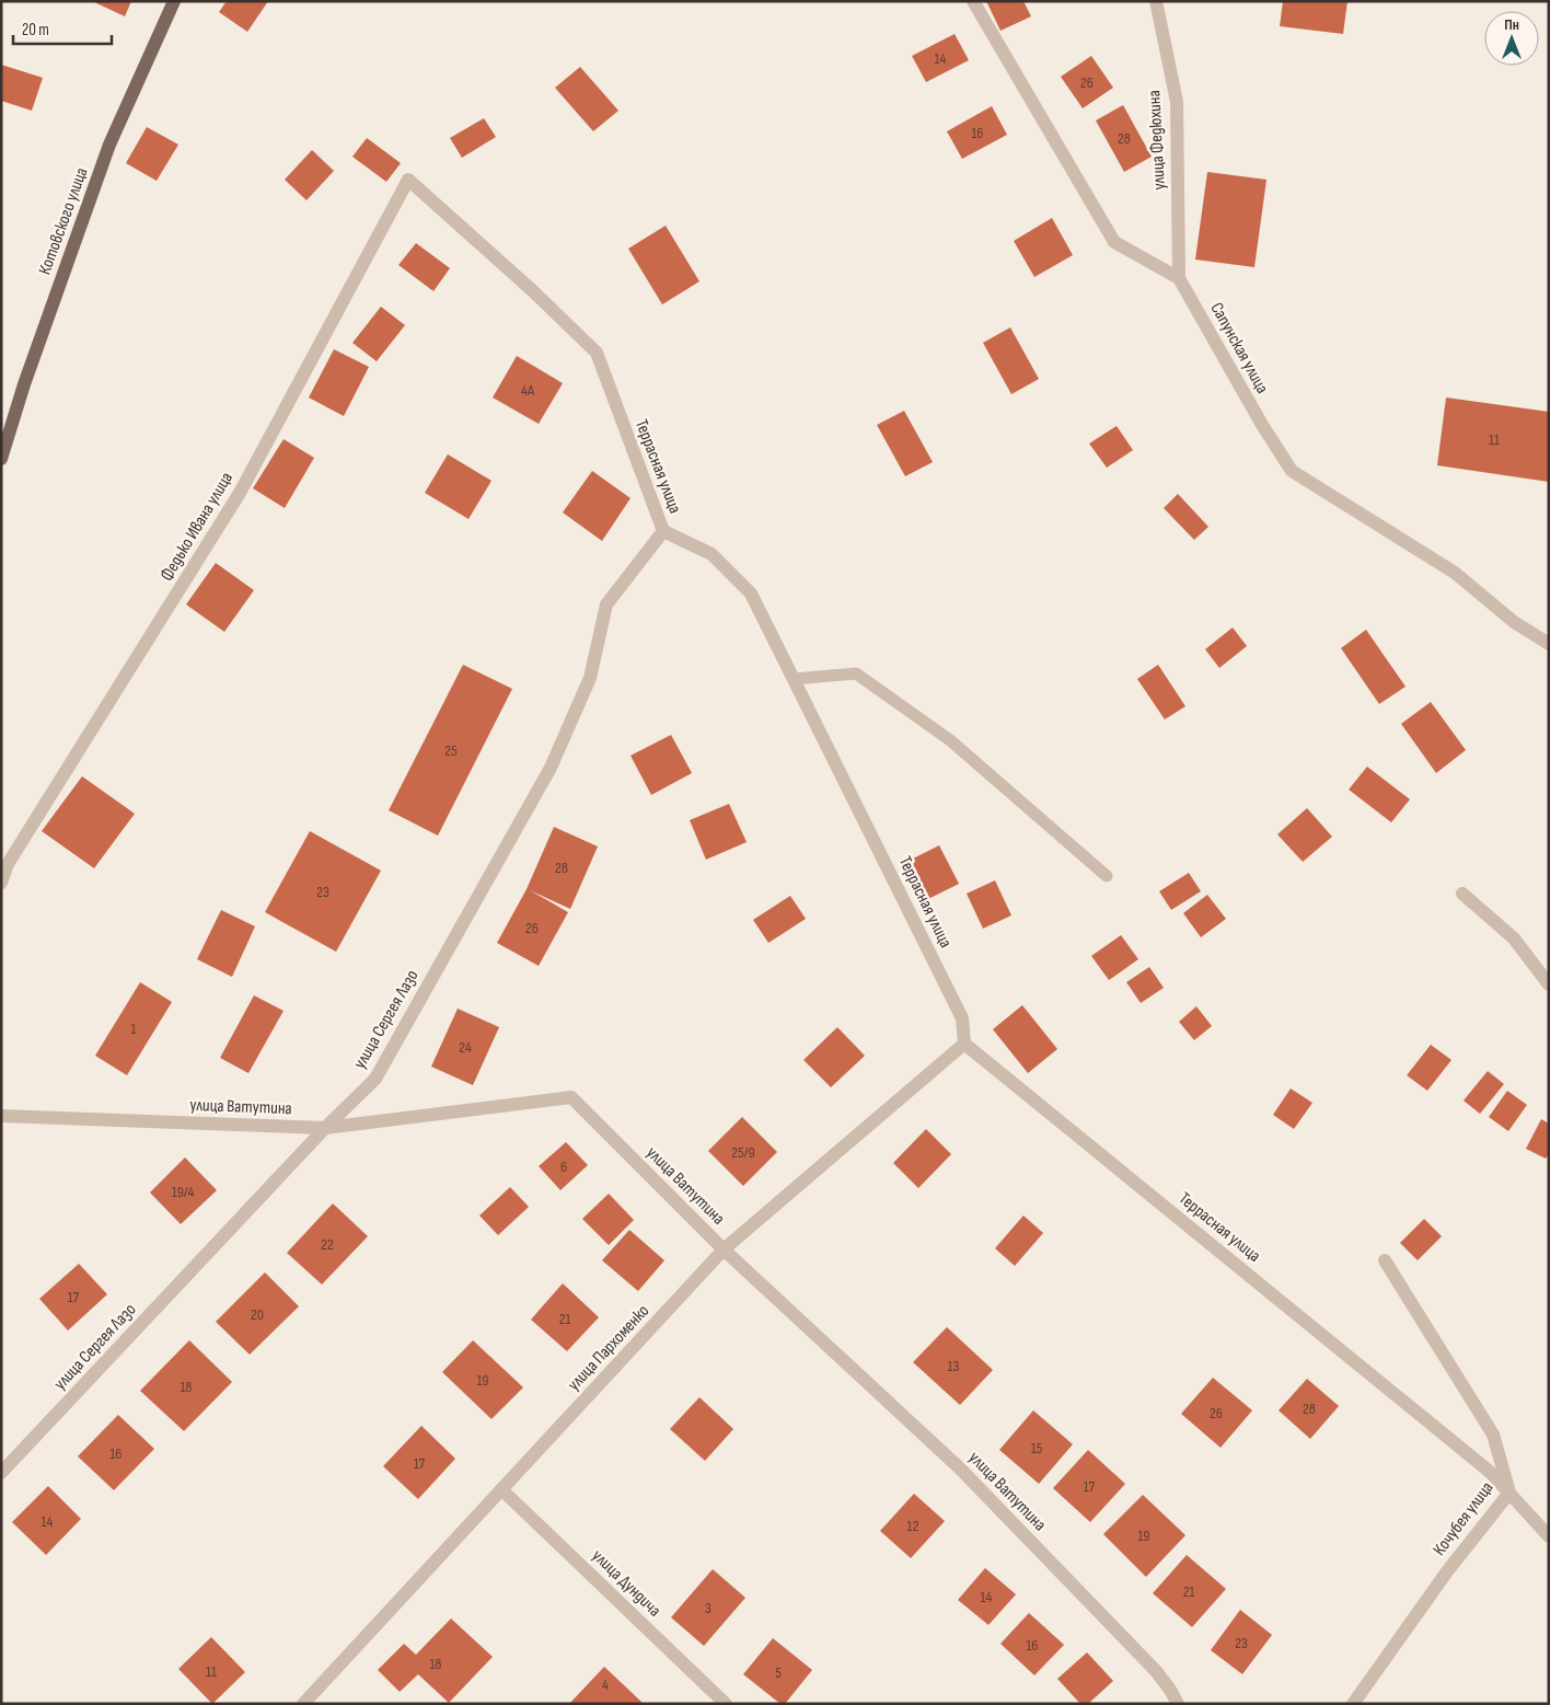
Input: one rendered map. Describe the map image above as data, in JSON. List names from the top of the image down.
{
  "streets": {
    "main road": ["Котовского улица"],
    "street": [
      "улица Федюхина",
      "Сапунская улица",
      "Террасная улица",
      "Федько Ивана улица",
      "улица Сергея Лазо",
      "улица Ватутина",
      "улица Пархоменко",
      "Кочубея улица",
      "улица Дундича"
    ]
  },
  "crossings": [
    ["улица Федюхина", "Сапунская улица"],
    ["Террасная улица", "Федько Ивана улица"],
    ["Террасная улица", "улица Сергея Лазо"],
    ["Террасная улица", "улица Пархоменко"],
    ["Террасная улица", "Кочубея улица"],
    ["улица Сергея Лазо", "улица Ватутина"],
    ["улица Ватутина", "улица Пархоменко"],
    ["улица Пархоменко", "улица Дундича"]
  ],
  "house_numbers": [
    "14",
    "26",
    "16",
    "28",
    "4А",
    "11",
    "25",
    "28",
    "23",
    "26",
    "1",
    "24",
    "25/9",
    "6",
    "19/4",
    "22",
    "17",
    "20",
    "21",
    "13",
    "19",
    "18",
    "28",
    "26",
    "15",
    "16",
    "17",
    "17",
    "14",
    "12",
    "19",
    "21",
    "14",
    "3",
    "23",
    "16",
    "18",
    "11",
    "5",
    "4"
  ],
  "scale_bar": "20 m",
  "north": "top"
}
